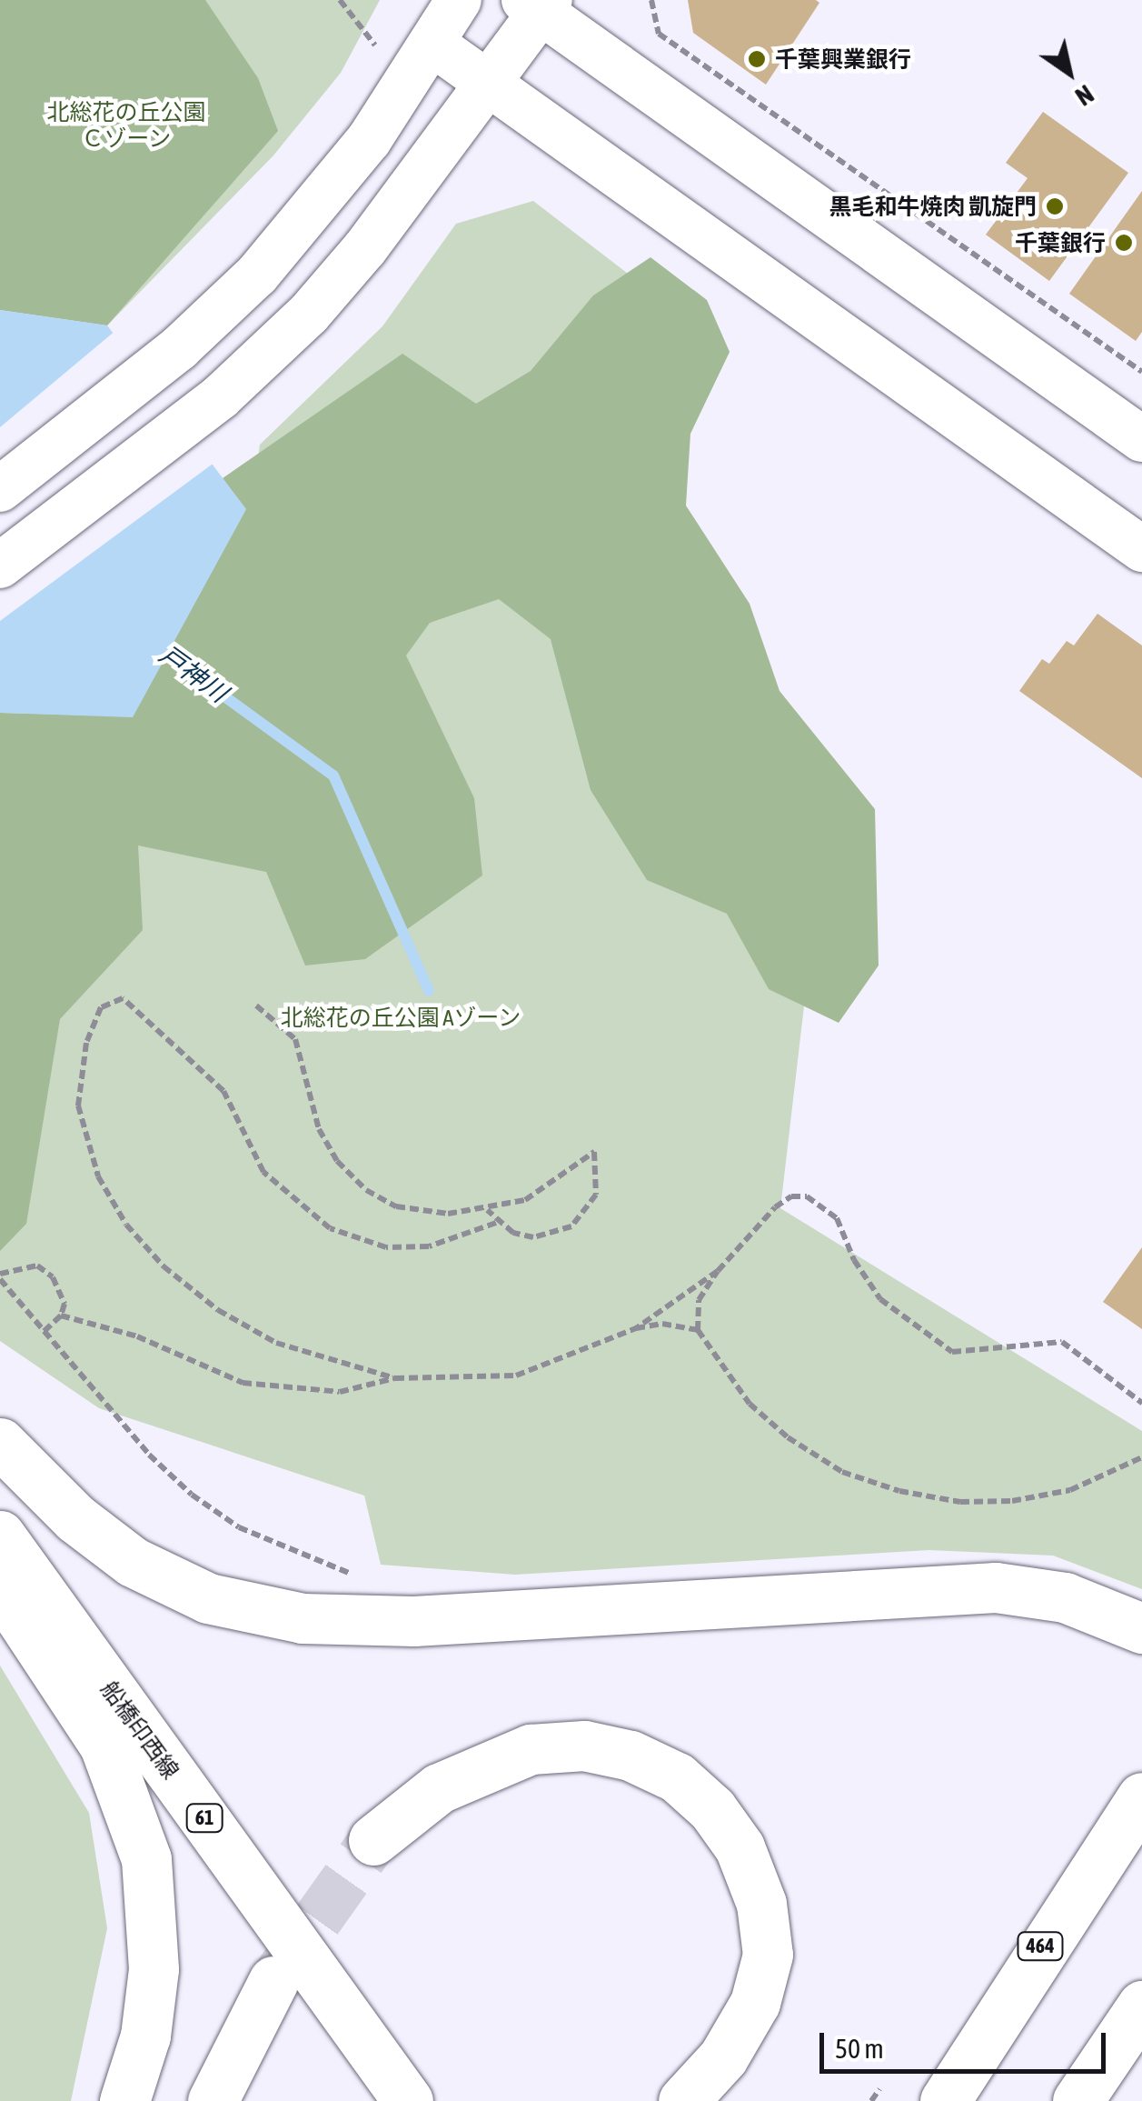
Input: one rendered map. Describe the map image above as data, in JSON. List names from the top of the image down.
{
  "streets": {
    "main road": ["船橋印西線", "61", "464"]
  },
  "water": ["戸神川"],
  "parks": ["北総花の丘公園 Ｃゾーン", "北総花の丘公園 Aゾーン"],
  "places": ["千葉興業銀行", "黒毛和牛焼肉 凱旋門", "千葉銀行"],
  "scale_bar": "50 m",
  "north": "bottom right"
}
